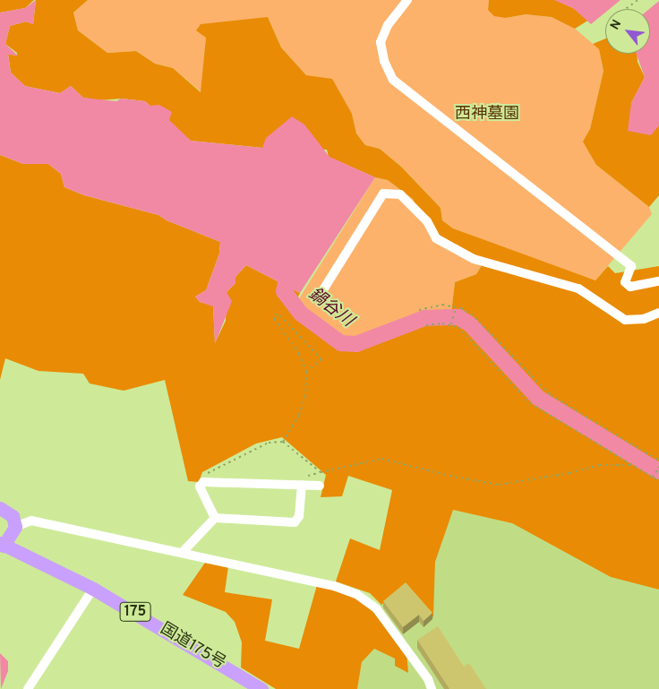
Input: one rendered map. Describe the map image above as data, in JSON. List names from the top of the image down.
{
  "streets": {
    "highway": ["175", "国道175号"]
  },
  "water": ["鍋谷川"],
  "parks": ["西神墓園"],
  "north": "top left"
}
